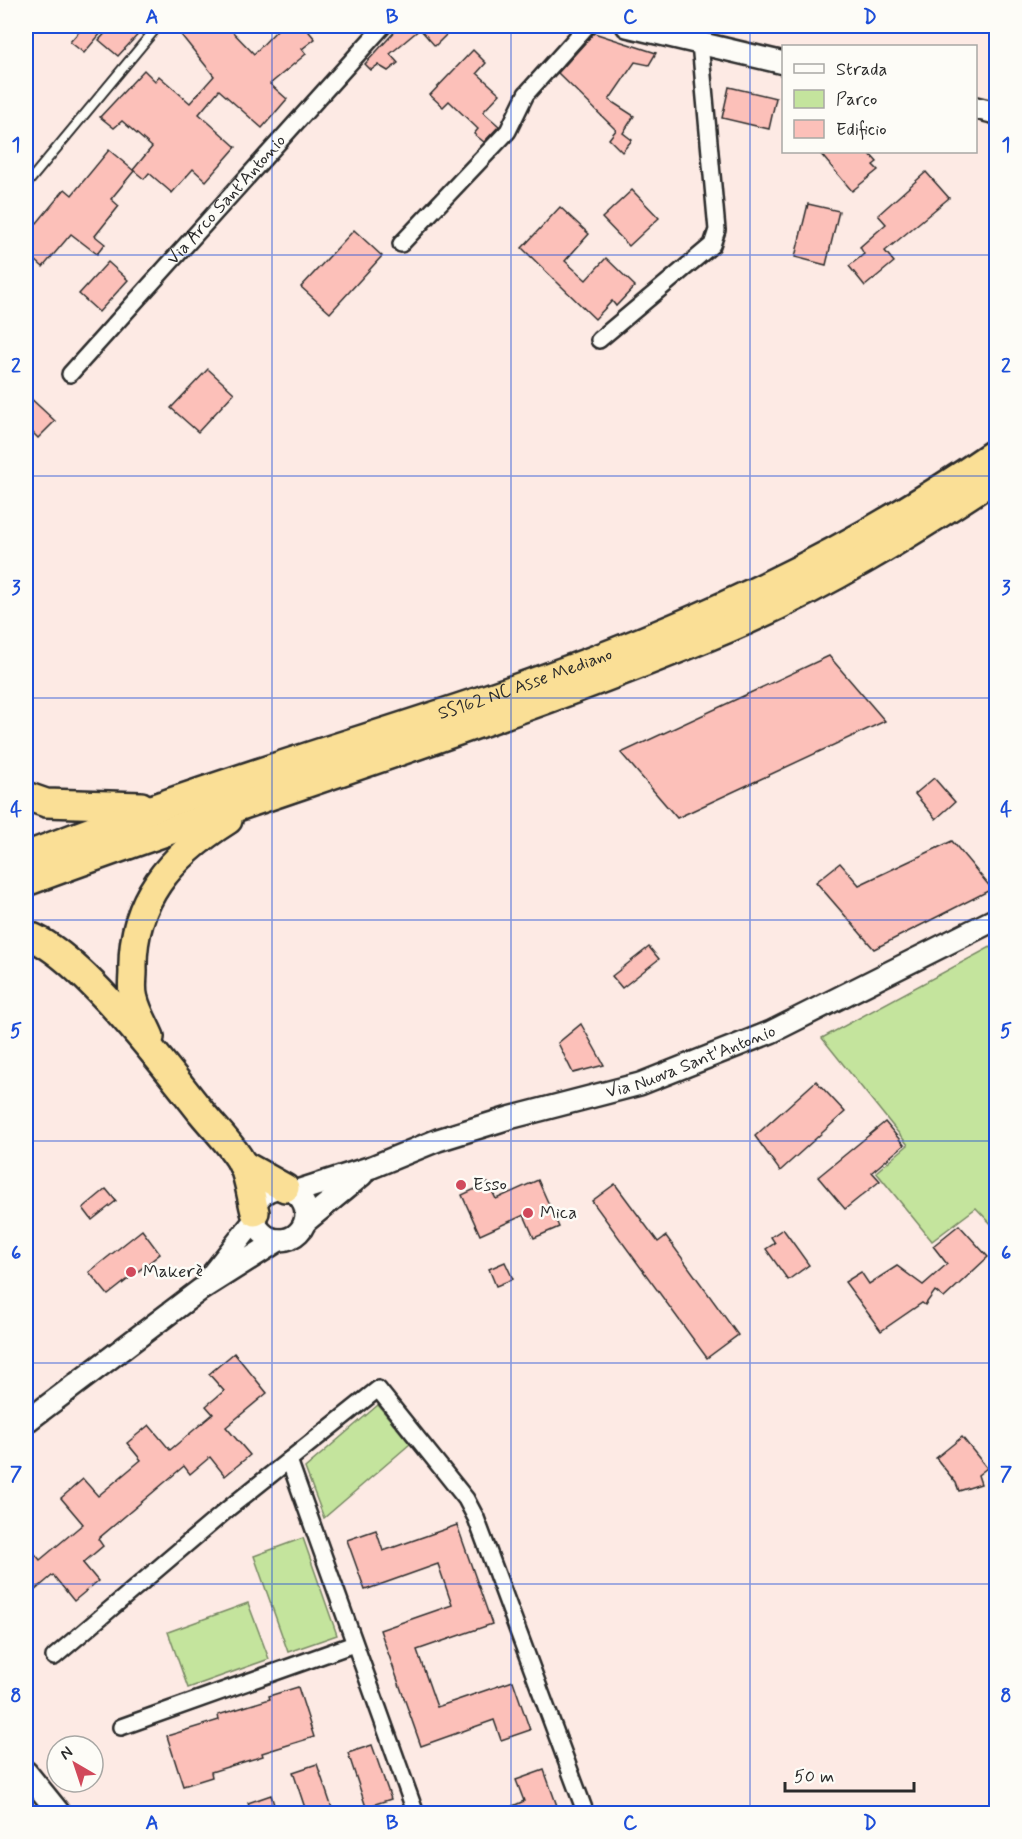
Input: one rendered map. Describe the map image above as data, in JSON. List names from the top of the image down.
{
  "streets": {
    "highway": ["SS162 NC Asse Mediano"],
    "street": ["Via Arco Sant'Antonio", "Via Nuova Sant'Antonio"]
  },
  "places": ["Esso", "Mica", "Makerè"],
  "legend": ["Strada", "Parco", "Edificio"],
  "scale_bar": "50 m",
  "north": "top left",
  "grid": {
    "columns": [
      "A",
      "B",
      "C",
      "D"
    ],
    "rows": [
      "1",
      "2",
      "3",
      "4",
      "5",
      "6",
      "7",
      "8"
    ]
  }
}
